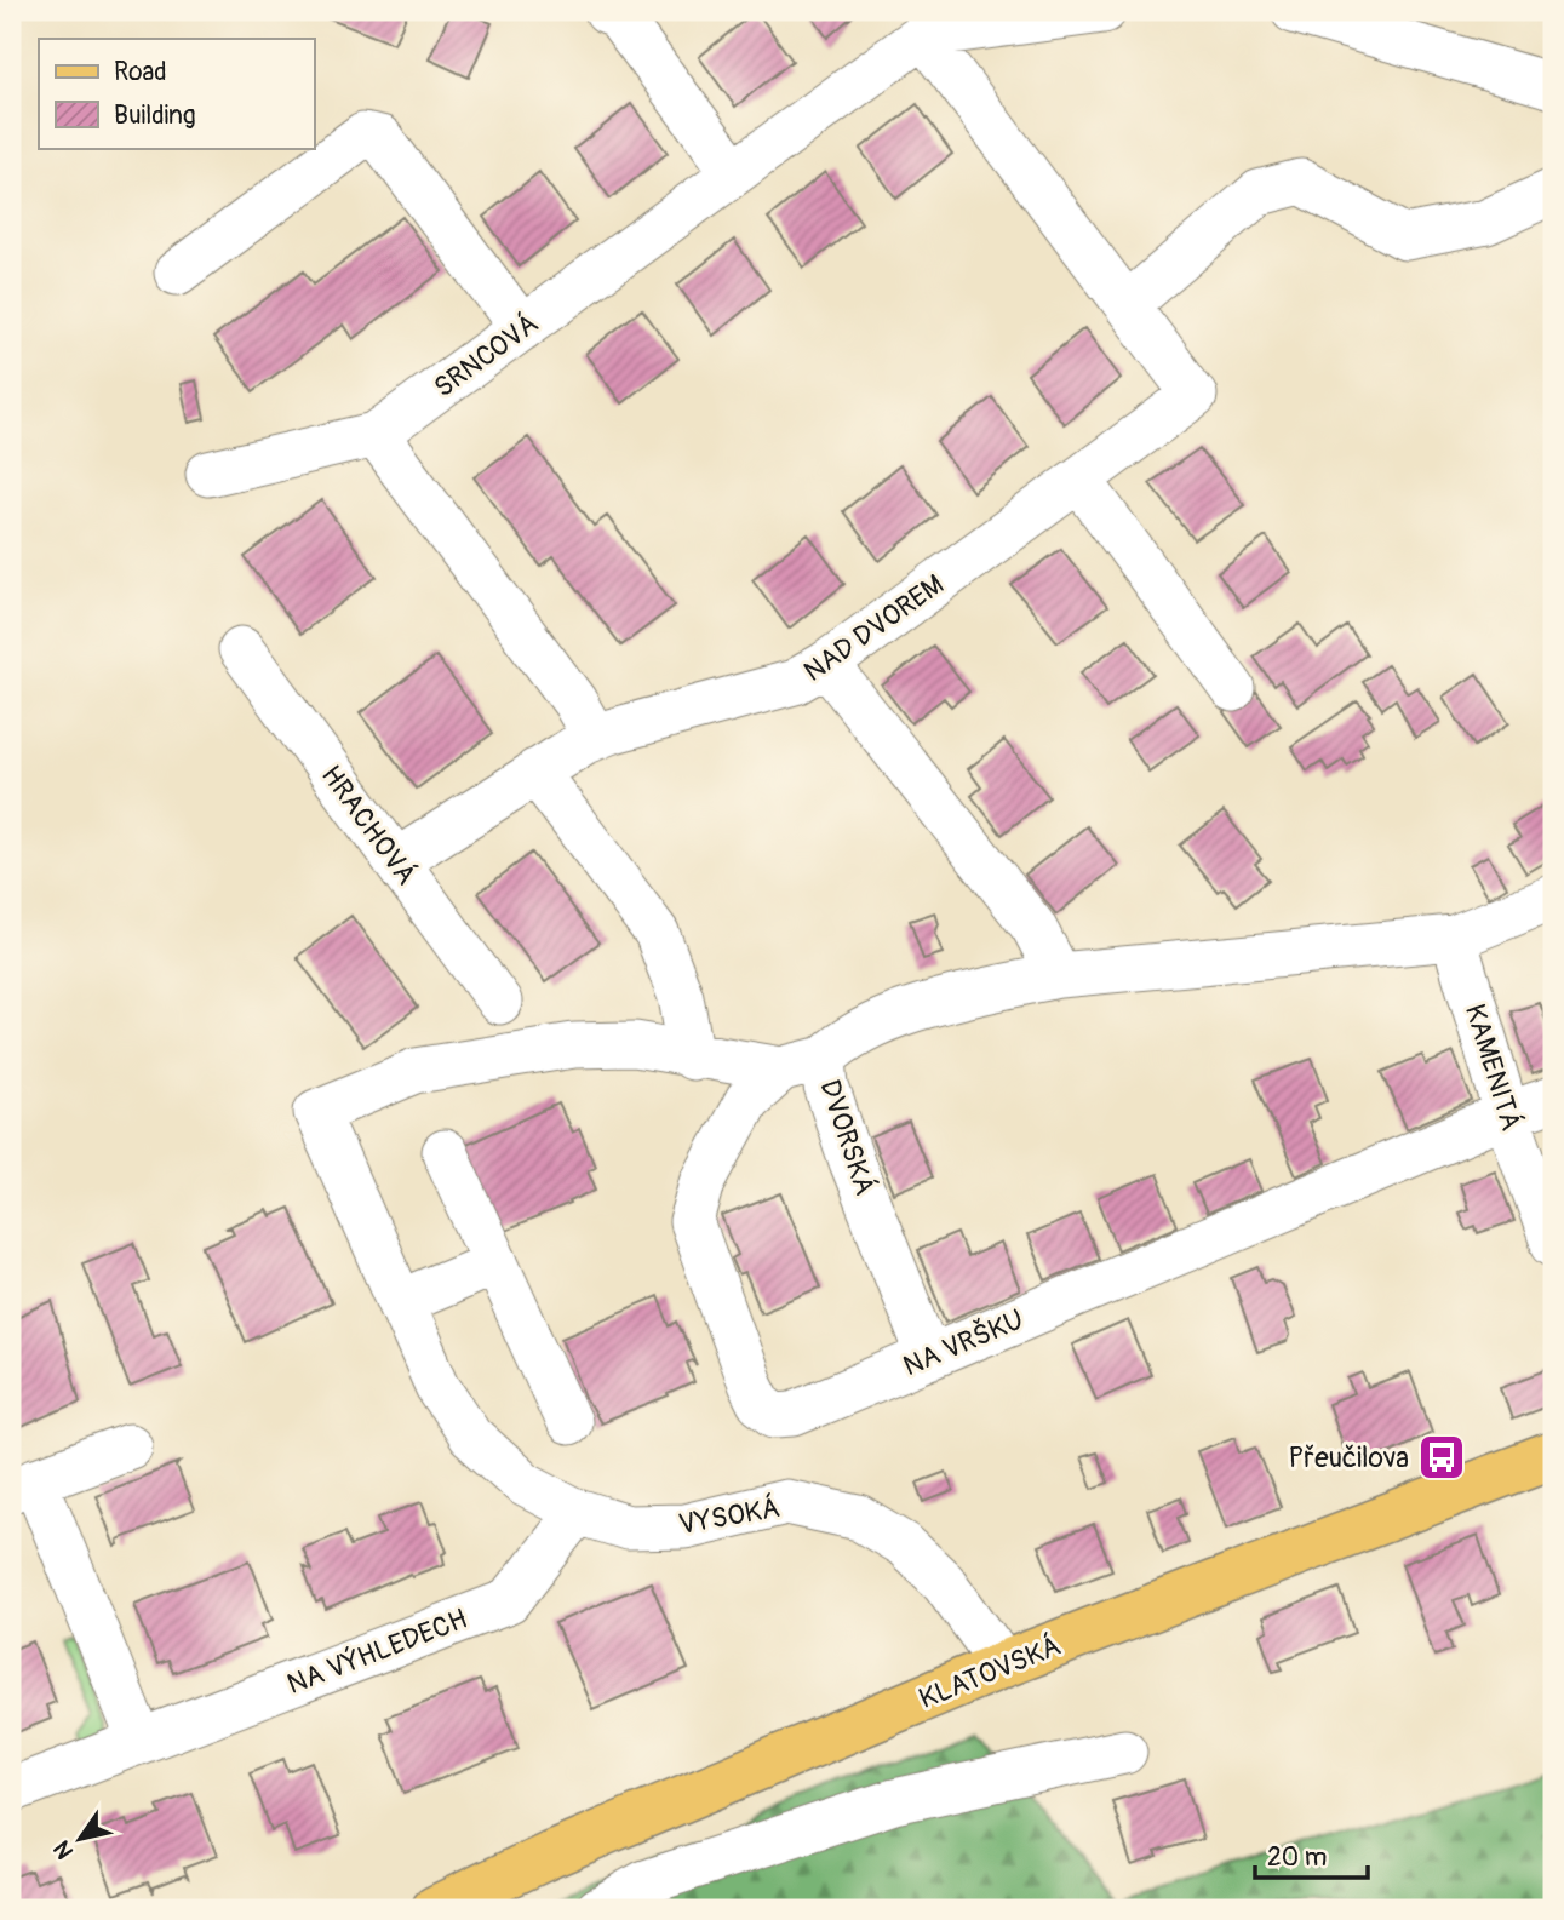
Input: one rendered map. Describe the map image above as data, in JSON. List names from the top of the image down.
{
  "streets": {
    "main road": ["KLATOVSKÁ"],
    "street": [
      "SRNCOVÁ",
      "NAD DVOREM",
      "HRACHOVÁ",
      "KAMENITÁ",
      "DVORSKÁ",
      "NA VRŠKU",
      "VYSOKÁ",
      "NA VÝHLEDECH"
    ]
  },
  "crossings": [
    ["NAD DVOREM", "HRACHOVÁ"],
    ["KAMENITÁ", "DVORSKÁ"],
    ["KAMENITÁ", "NA VRŠKU"],
    ["DVORSKÁ", "NA VRŠKU"],
    ["VYSOKÁ", "NA VÝHLEDECH"],
    ["VYSOKÁ", "KLATOVSKÁ"]
  ],
  "places": {
    "bus stop": ["Přeučilova"]
  },
  "legend": ["Road", "Building"],
  "scale_bar": "20 m",
  "north": "bottom left"
}
